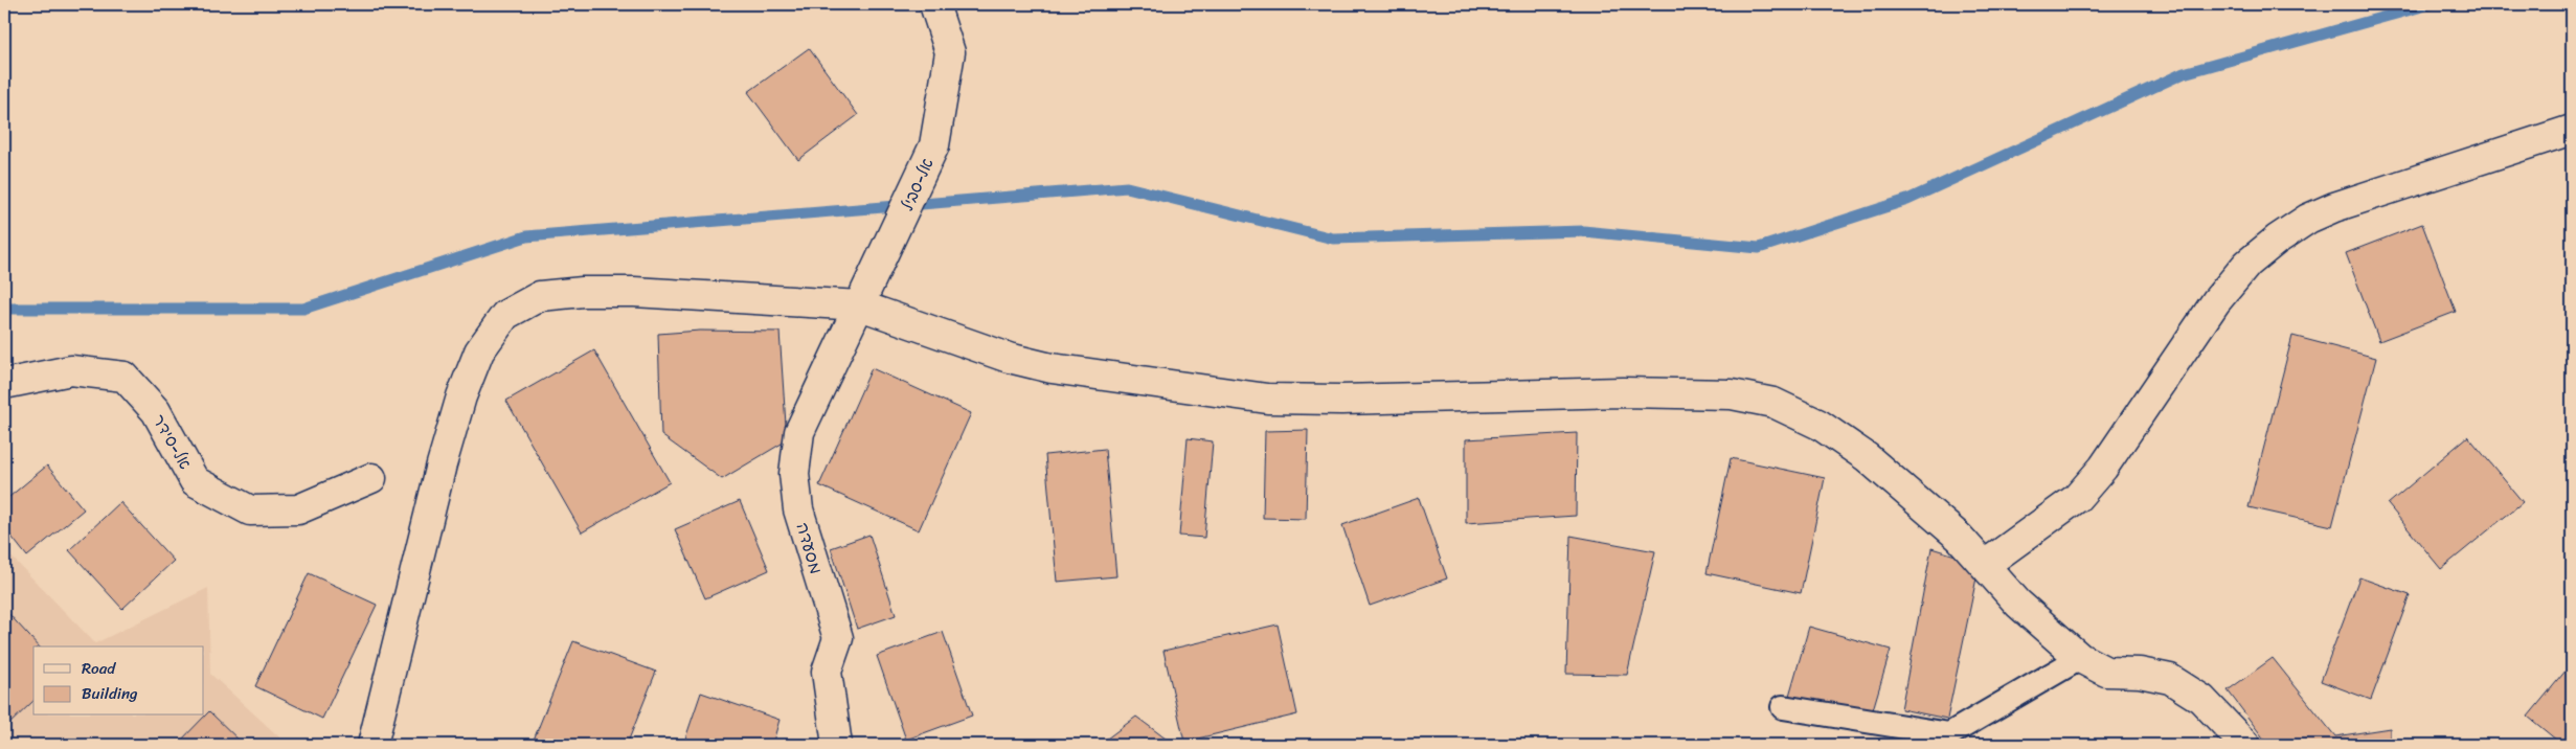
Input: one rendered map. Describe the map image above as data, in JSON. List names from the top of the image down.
{
  "streets": {
    "street": ["אל-סביל", "אל-סידר", "מסעדה"]
  },
  "crossings": [
    ["אל-סביל", "מסעדה"]
  ],
  "legend": ["Road", "Building"]
}
